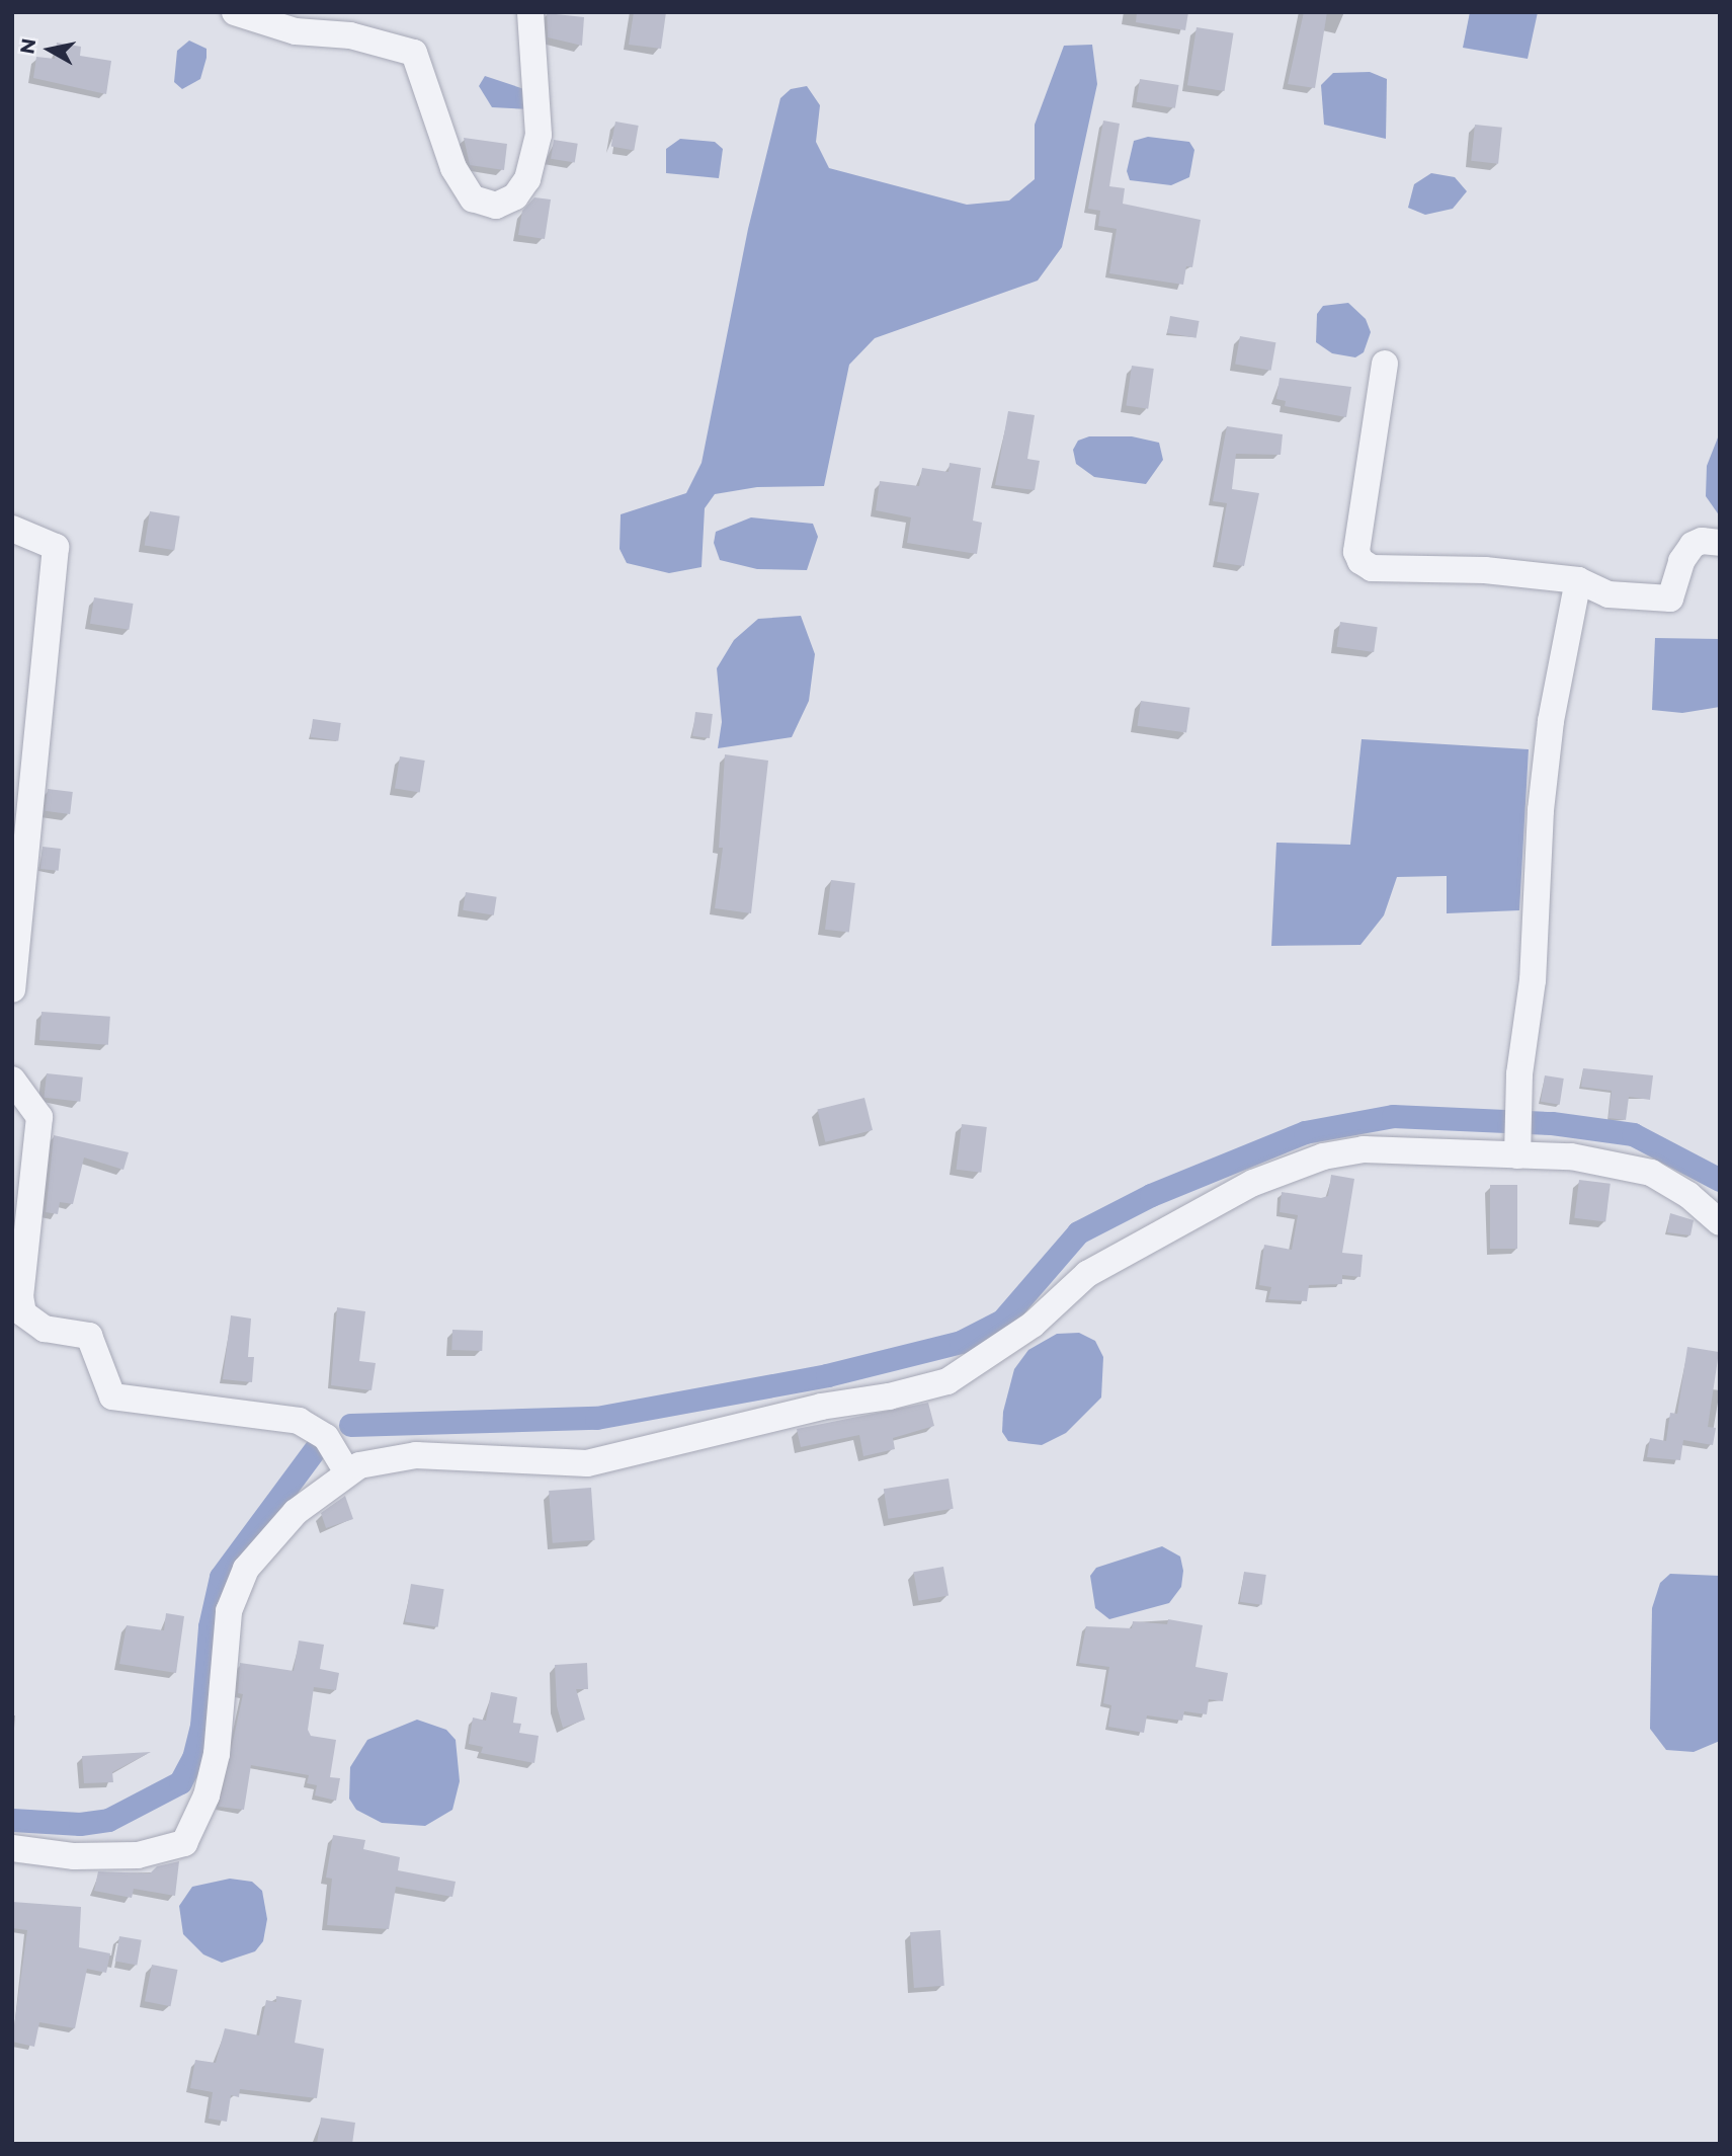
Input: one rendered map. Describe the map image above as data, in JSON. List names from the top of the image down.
{
  "north": "left"
}
